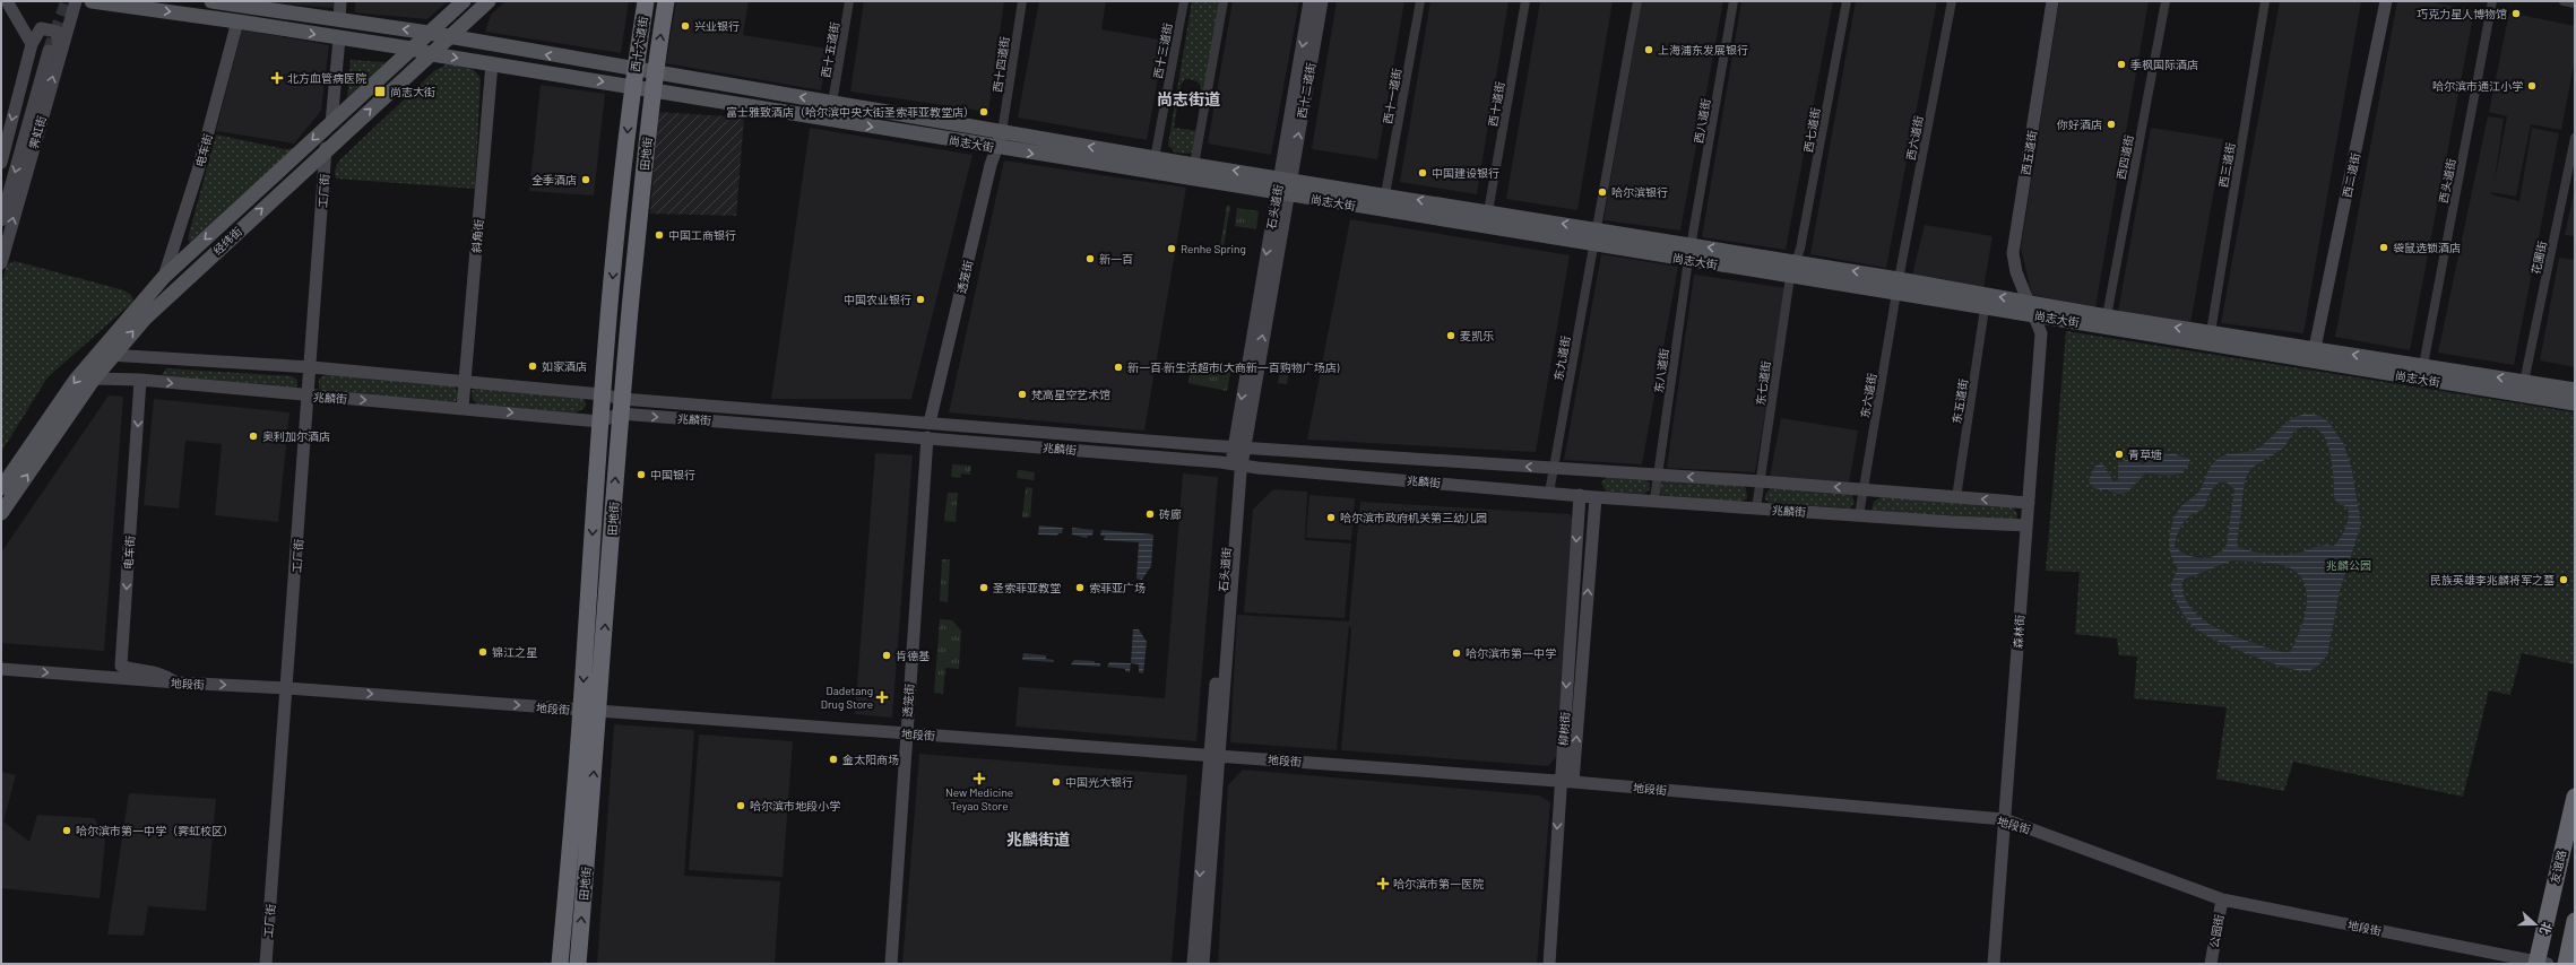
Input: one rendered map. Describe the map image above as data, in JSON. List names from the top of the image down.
{
  "streets": {
    "highway": ["西十六道街", "田地街", "友谊路"],
    "main road": [
      "西十二道街",
      "霁虹街",
      "尚志大街",
      "电车街",
      "西五道街",
      "西二道街",
      "工厂街",
      "石头道街",
      "斜角街",
      "经纬街",
      "透笼街",
      "兆麟街",
      "森林街",
      "地段街",
      "柳树街",
      "公园街"
    ],
    "street": [
      "西十五道街",
      "西十三道街",
      "西十四道街",
      "西十一道街",
      "西十道街",
      "西八道街",
      "西七道街",
      "西六道街",
      "西四道街",
      "西三道街",
      "西头道街",
      "花圃街",
      "东九道街",
      "东八道街",
      "东七道街",
      "东六道街",
      "东五道街"
    ]
  },
  "crossings": [
    ["西十六道街", "尚志大街"],
    ["西十六道街", "田地街"],
    ["西十五道街", "尚志大街"],
    ["西十三道街", "尚志大街"],
    ["西十四道街", "尚志大街"],
    ["西十四道街", "透笼街"],
    ["西十二道街", "尚志大街"],
    ["西十二道街", "石头道街"],
    ["西十一道街", "尚志大街"],
    ["西十道街", "尚志大街"],
    ["西八道街", "尚志大街"],
    ["西八道街", "东八道街"],
    ["西七道街", "尚志大街"],
    ["西七道街", "东七道街"],
    ["西六道街", "尚志大街"],
    ["西六道街", "东六道街"],
    ["尚志大街", "电车街"],
    ["尚志大街", "西五道街"],
    ["尚志大街", "田地街"],
    ["尚志大街", "西四道街"],
    ["尚志大街", "西三道街"],
    ["尚志大街", "西二道街"],
    ["尚志大街", "西头道街"],
    ["尚志大街", "石头道街"],
    ["尚志大街", "斜角街"],
    ["尚志大街", "经纬街"],
    ["尚志大街", "花圃街"],
    ["尚志大街", "透笼街"],
    ["尚志大街", "东九道街"],
    ["尚志大街", "东八道街"],
    ["尚志大街", "东七道街"],
    ["尚志大街", "东六道街"],
    ["尚志大街", "东五道街"],
    ["尚志大街", "森林街"],
    ["电车街", "经纬街"],
    ["电车街", "兆麟街"],
    ["电车街", "地段街"],
    ["西五道街", "森林街"],
    ["田地街", "兆麟街"],
    ["田地街", "地段街"],
    ["工厂街", "经纬街"],
    ["工厂街", "兆麟街"],
    ["工厂街", "地段街"],
    ["石头道街", "兆麟街"],
    ["石头道街", "地段街"],
    ["斜角街", "兆麟街"],
    ["经纬街", "兆麟街"],
    ["透笼街", "兆麟街"],
    ["透笼街", "地段街"],
    ["东九道街", "兆麟街"],
    ["东八道街", "兆麟街"],
    ["东七道街", "兆麟街"],
    ["东六道街", "兆麟街"],
    ["兆麟街", "东五道街"],
    ["兆麟街", "森林街"],
    ["兆麟街", "柳树街"],
    ["森林街", "地段街"],
    ["地段街", "柳树街"],
    ["地段街", "友谊路"],
    ["地段街", "公园街"]
  ],
  "one_way": ["电车街"],
  "districts": ["尚志街道", "兆麟街道"],
  "parks": ["兆麟公园"],
  "places": {
    "other": [
      "巧克力星人博物馆",
      "兴业银行",
      "上海浦东发展银行",
      "季枫国际酒店",
      "哈尔滨市通江小学",
      "富士雅致酒店（哈尔滨中央大街圣索菲亚教堂店）",
      "你好酒店",
      "中国建设银行",
      "全季酒店",
      "哈尔滨银行",
      "中国工商银行",
      "袋鼠选锁酒店",
      "Renhe Spring",
      "新一百",
      "中国农业银行",
      "麦凯乐",
      "如家酒店",
      "新一百·新生活超市(大商新一百购物广场店)",
      "梵高星空艺术馆",
      "奥利加尔酒店",
      "青草塘",
      "中国银行",
      "砖廊",
      "哈尔滨市政府机关第三幼儿园",
      "民族英雄李兆麟将军之墓",
      "圣索菲亚教堂",
      "索菲亚广场",
      "锦江之星",
      "哈尔滨市第一中学",
      "肯德基",
      "金太阳商场",
      "中国光大银行",
      "哈尔滨市地段小学",
      "哈尔滨市第一中学（霁虹校区）"
    ],
    "health": [
      "北方血管病医院",
      "Dadetang Drug Store",
      "New Medicine Teyao Store",
      "哈尔滨市第一医院"
    ],
    "transit": ["尚志大街"]
  },
  "north": "right"
}
